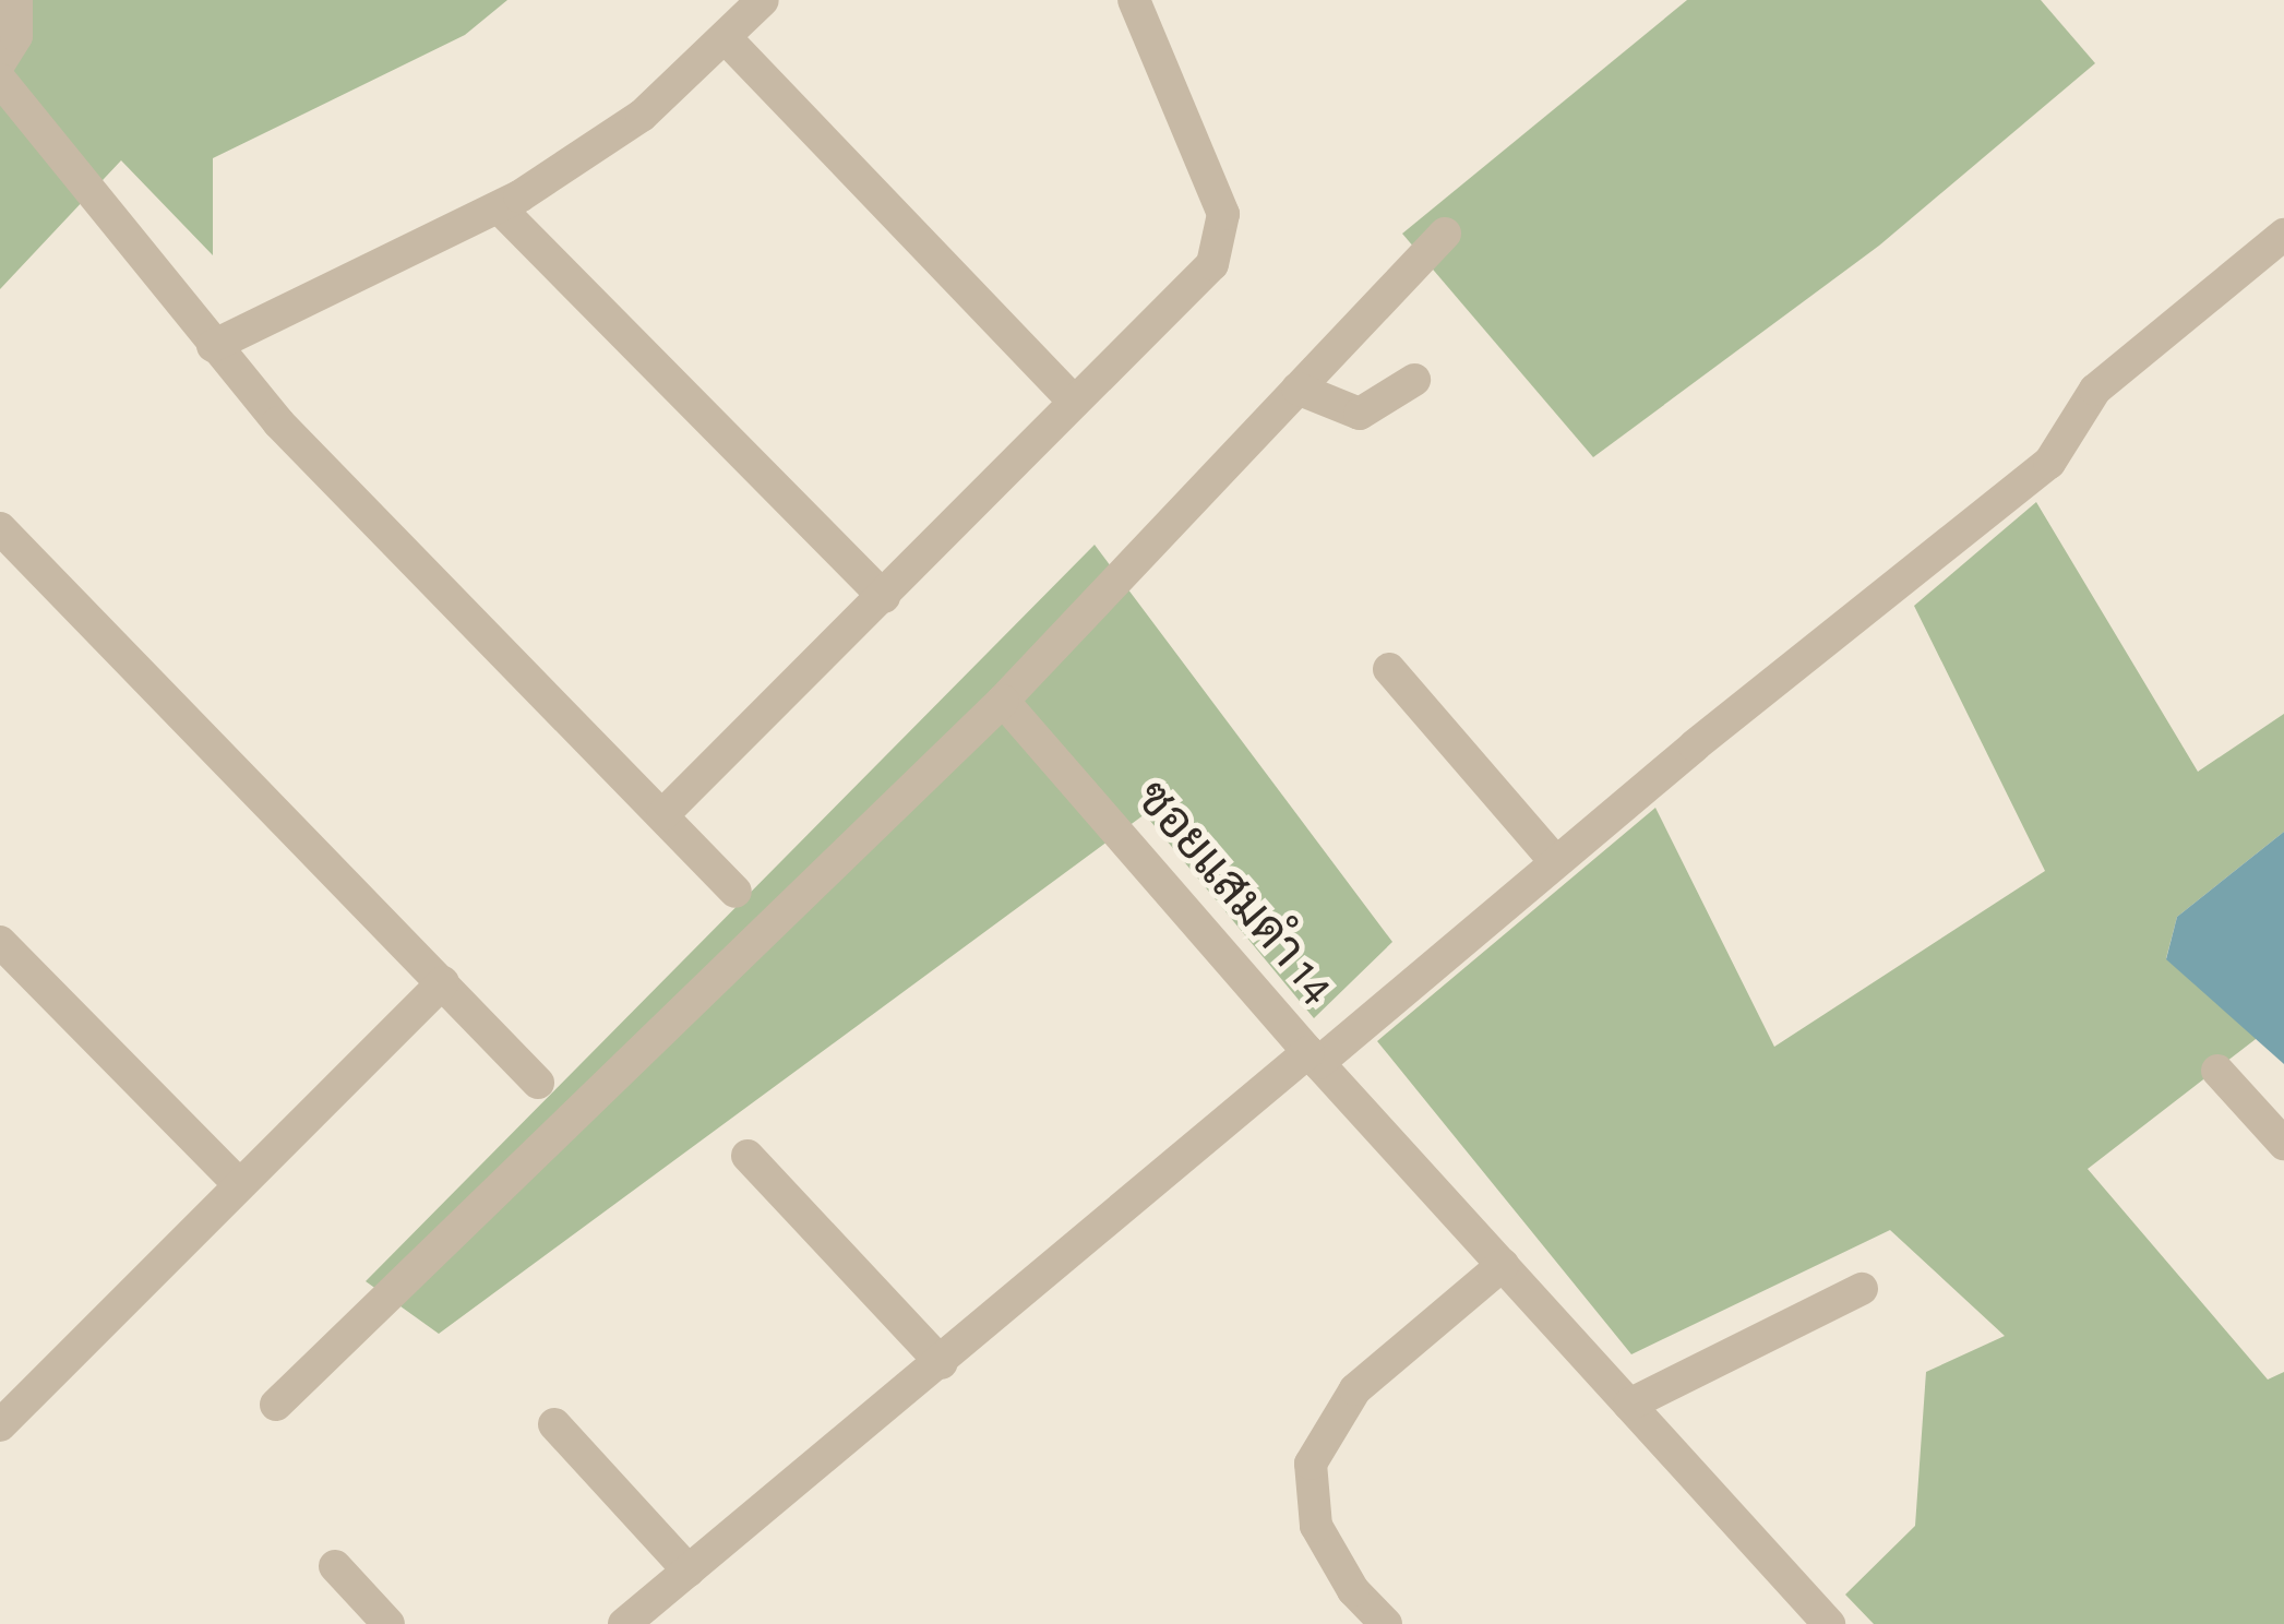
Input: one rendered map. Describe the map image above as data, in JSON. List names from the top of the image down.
{
  "streets": {
    "street": ["ซอยแสมดำ 14"]
  }
}
